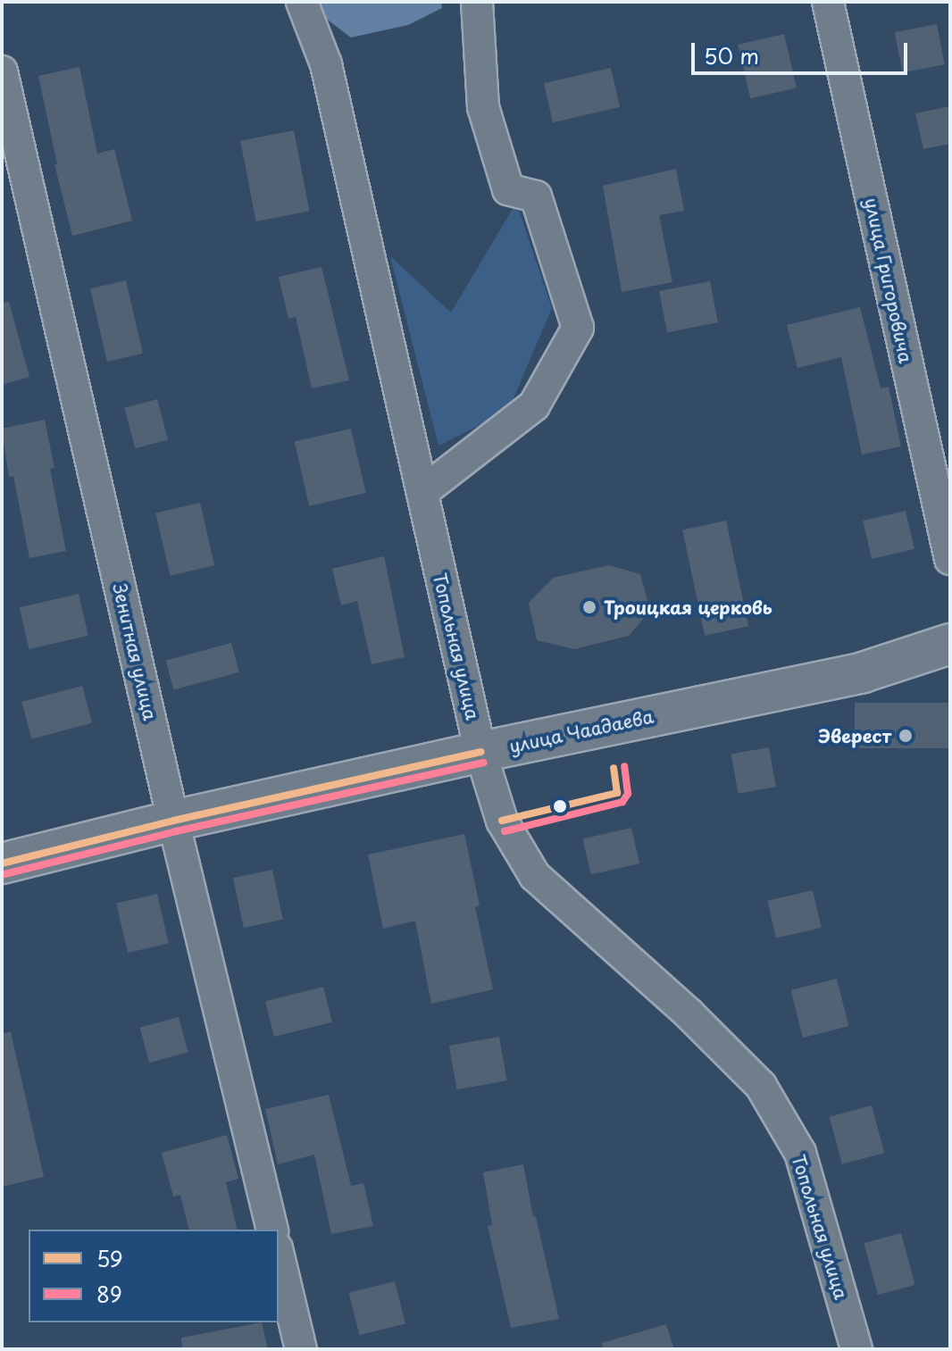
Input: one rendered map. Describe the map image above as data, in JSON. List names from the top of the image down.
{
  "streets": {
    "street": [
      "улица Григоровича",
      "Топольная улица",
      "Зенитная улица",
      "улица Чаадаева"
    ]
  },
  "crossings": [
    ["Топольная улица", "улица Чаадаева"],
    ["Зенитная улица", "улица Чаадаева"]
  ],
  "places": ["Троицкая церковь", "Эверест"],
  "lines": ["transit line 59", "transit line 89"],
  "legend": ["59", "89"],
  "scale_bar": "50 m"
}
